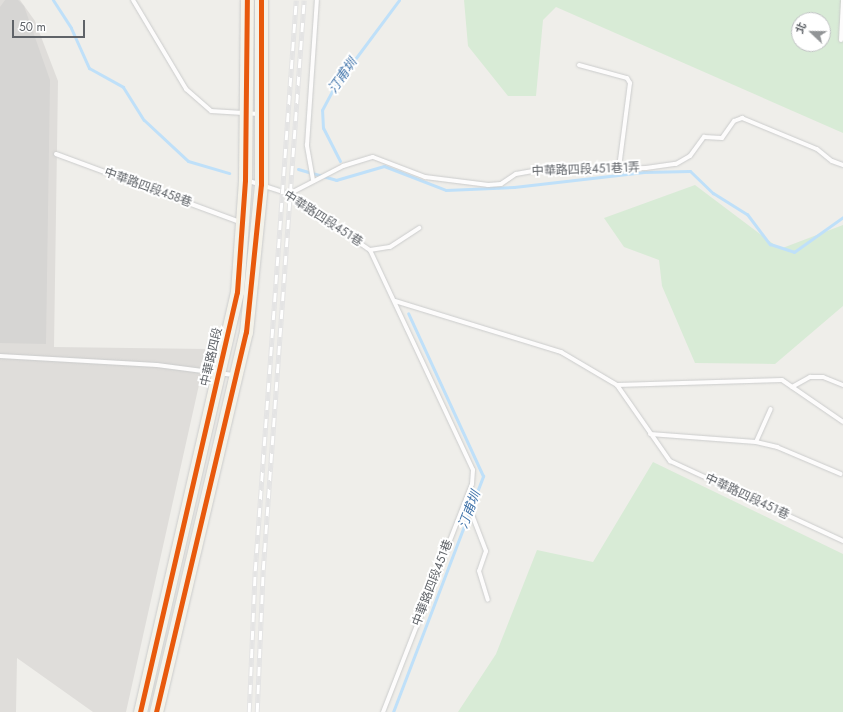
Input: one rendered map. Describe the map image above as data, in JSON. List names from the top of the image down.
{
  "streets": {
    "main road": ["中華路四段"],
    "lane": ["中華路四段451巷1弄", "中華路四段458巷", "中華路四段451巷"]
  },
  "crossings": [
    ["中華路四段451巷1弄", "中華路四段451巷"],
    ["中華路四段458巷", "中華路四段"],
    ["中華路四段451巷", "中華路四段"]
  ],
  "water": ["汀甫圳"],
  "scale_bar": "50 m",
  "north": "left"
}
